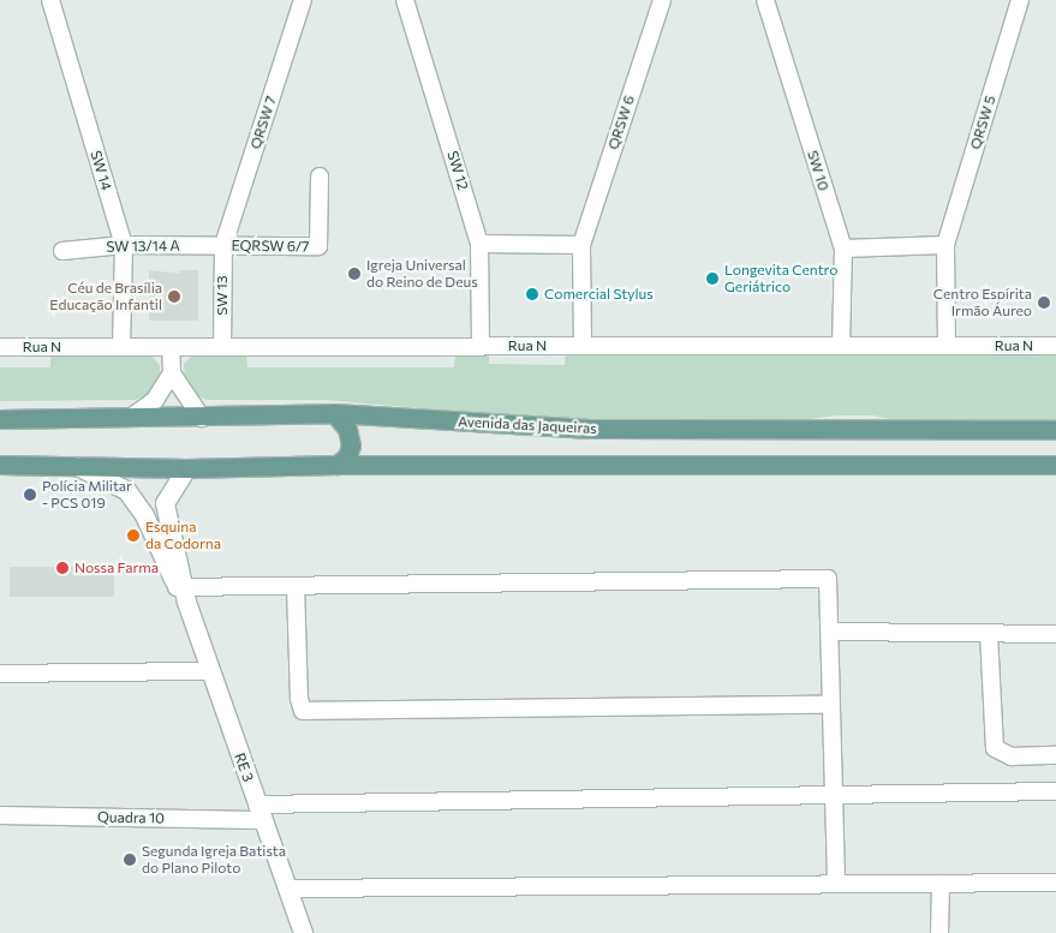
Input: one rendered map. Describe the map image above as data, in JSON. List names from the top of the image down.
{
  "streets": {
    "main road": ["Avenida das Jaqueiras"],
    "street": [
      "QRSW 7",
      "QRSW 6",
      "QRSW 5",
      "SW 14",
      "SW 12",
      "SW 10",
      "SW 13/14 A",
      "EQRSW 6/7",
      "SW 13",
      "Rua N",
      "RE 3",
      "Quadra 10"
    ]
  },
  "crossings": [
    ["QRSW 7", "SW 13/14 A"],
    ["QRSW 7", "EQRSW 6/7"],
    ["QRSW 7", "SW 13"],
    ["QRSW 6", "Rua N"],
    ["QRSW 5", "Rua N"],
    ["SW 14", "SW 13/14 A"],
    ["SW 14", "Rua N"],
    ["SW 12", "Rua N"],
    ["SW 10", "Rua N"],
    ["SW 13/14 A", "EQRSW 6/7"],
    ["SW 13/14 A", "SW 13"],
    ["EQRSW 6/7", "SW 13"],
    ["SW 13", "Rua N"],
    ["RE 3", "Quadra 10"]
  ],
  "places": [
    "Igreja Universal do Reino de Deus",
    "Longevita Centro Geriátrico",
    "Comercial Stylus",
    "Céu de Brasília Educação Infantil",
    "Centro Espírita Irmão Áureo",
    "Polícia Militar - PCS 019",
    "Esquina da Codorna",
    "Nossa Farma",
    "Segunda Igreja Batista do Plano Piloto"
  ]
}
